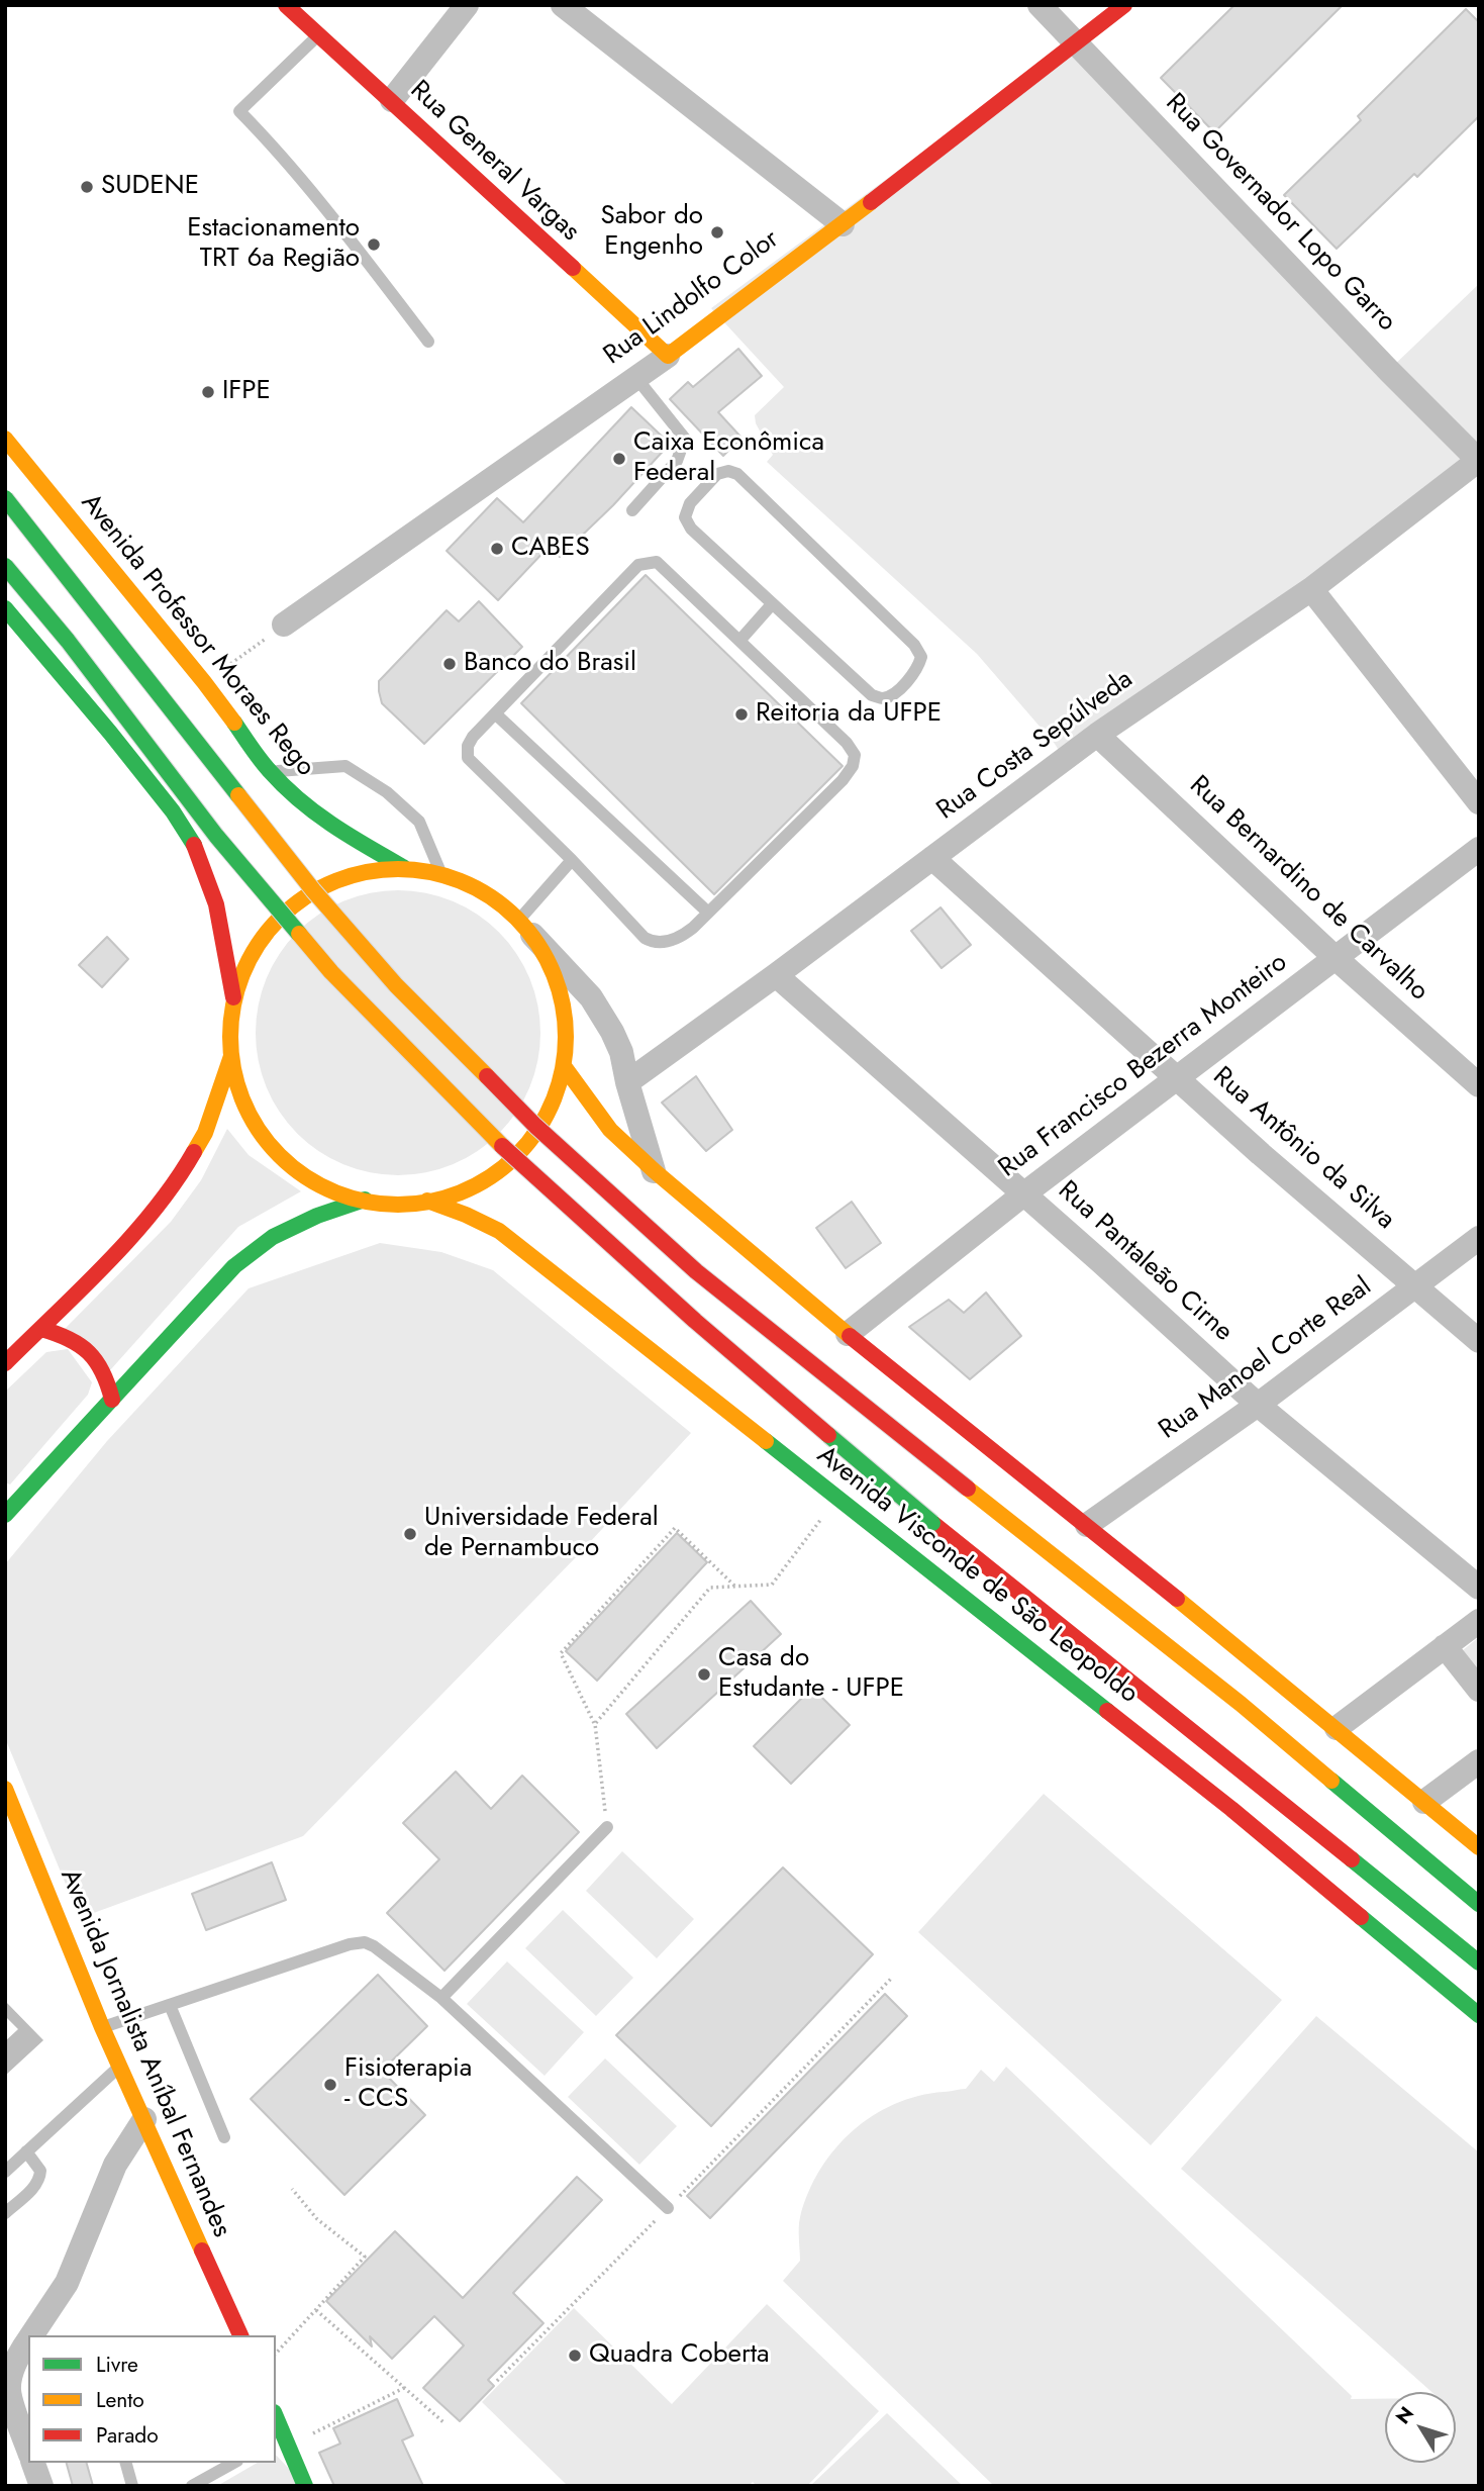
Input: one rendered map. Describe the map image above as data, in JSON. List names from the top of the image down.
{
  "streets": {
    "main road": [
      "Rua General Vargas",
      "Rua Lindolfo Color",
      "Avenida Professor Moraes Rego",
      "Avenida Visconde de São Leopoldo",
      "Avenida Jornalista Aníbal Fernandes"
    ],
    "street": [
      "Rua Governador Lopo Garro",
      "Rua Costa Sepúlveda",
      "Rua Bernardino de Carvalho",
      "Rua Francisco Bezerra Monteiro",
      "Rua Antônio da Silva",
      "Rua Pantaleão Cirne",
      "Rua Manoel Corte Real"
    ]
  },
  "crossings": [
    ["Rua General Vargas", "Rua Lindolfo Color"],
    ["Rua Governador Lopo Garro", "Rua Lindolfo Color"],
    ["Rua Governador Lopo Garro", "Rua Costa Sepúlveda"],
    ["Rua Costa Sepúlveda", "Rua Bernardino de Carvalho"],
    ["Rua Costa Sepúlveda", "Rua Antônio da Silva"],
    ["Rua Costa Sepúlveda", "Rua Pantaleão Cirne"],
    ["Rua Bernardino de Carvalho", "Rua Francisco Bezerra Monteiro"],
    ["Rua Francisco Bezerra Monteiro", "Rua Antônio da Silva"],
    ["Rua Francisco Bezerra Monteiro", "Rua Pantaleão Cirne"],
    ["Rua Antônio da Silva", "Rua Manoel Corte Real"],
    ["Rua Pantaleão Cirne", "Rua Manoel Corte Real"]
  ],
  "places": [
    "SUDENE",
    "Sabor do Engenho",
    "Estacionamento TRT 6a Região",
    "IFPE",
    "Caixa Econômica Federal",
    "CABES",
    "Banco do Brasil",
    "Reitoria da UFPE",
    "Universidade Federal de Pernambuco",
    "Casa do Estudante - UFPE",
    "Fisioterapia - CCS",
    "Quadra Coberta"
  ],
  "legend": ["Livre", "Lento", "Parado"],
  "north": "top left"
}
